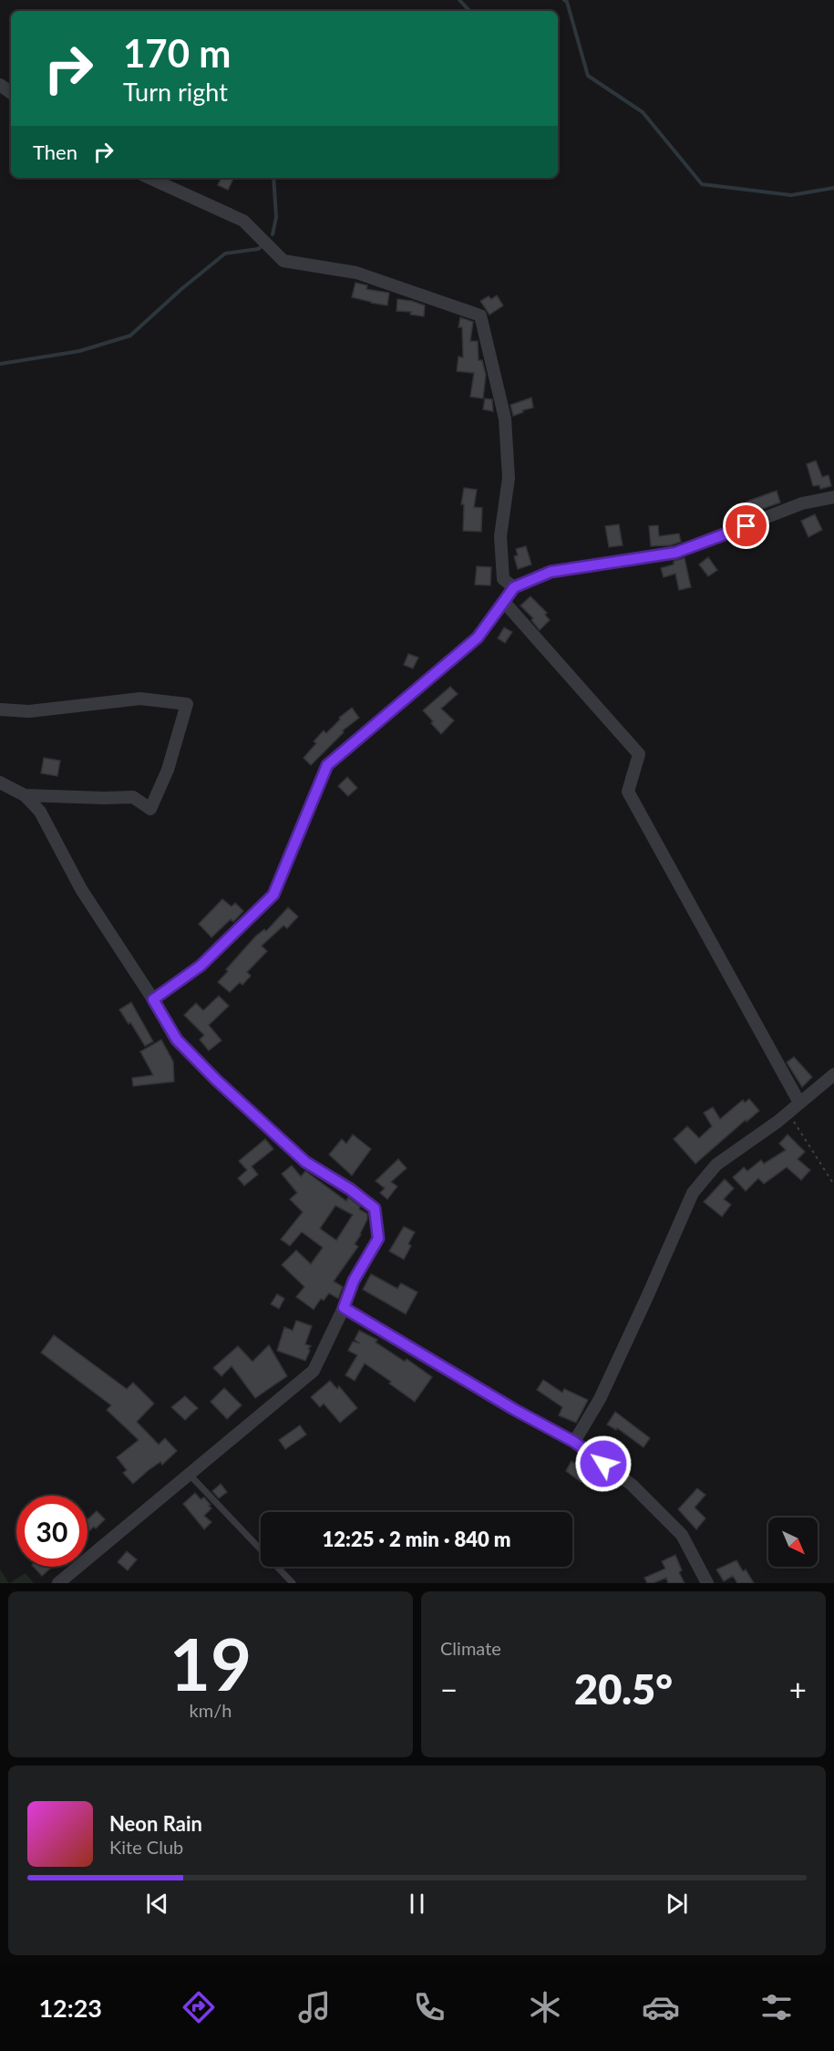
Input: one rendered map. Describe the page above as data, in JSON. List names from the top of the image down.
{
  "north": "bottom right",
  "page": {
    "turn": ["170 m", "Turn right"],
    "then": "Then",
    "limit": "30",
    "trip": "12:25 · 2 min · 840 m",
    "tile": [
      ["19", "km/h"],
      "Climate"
    ],
    "heat": ["−", "20.5°", "+"],
    "song": ["Neon Rain", "Kite Club"],
    "tabs": "12:23"
  }
}
